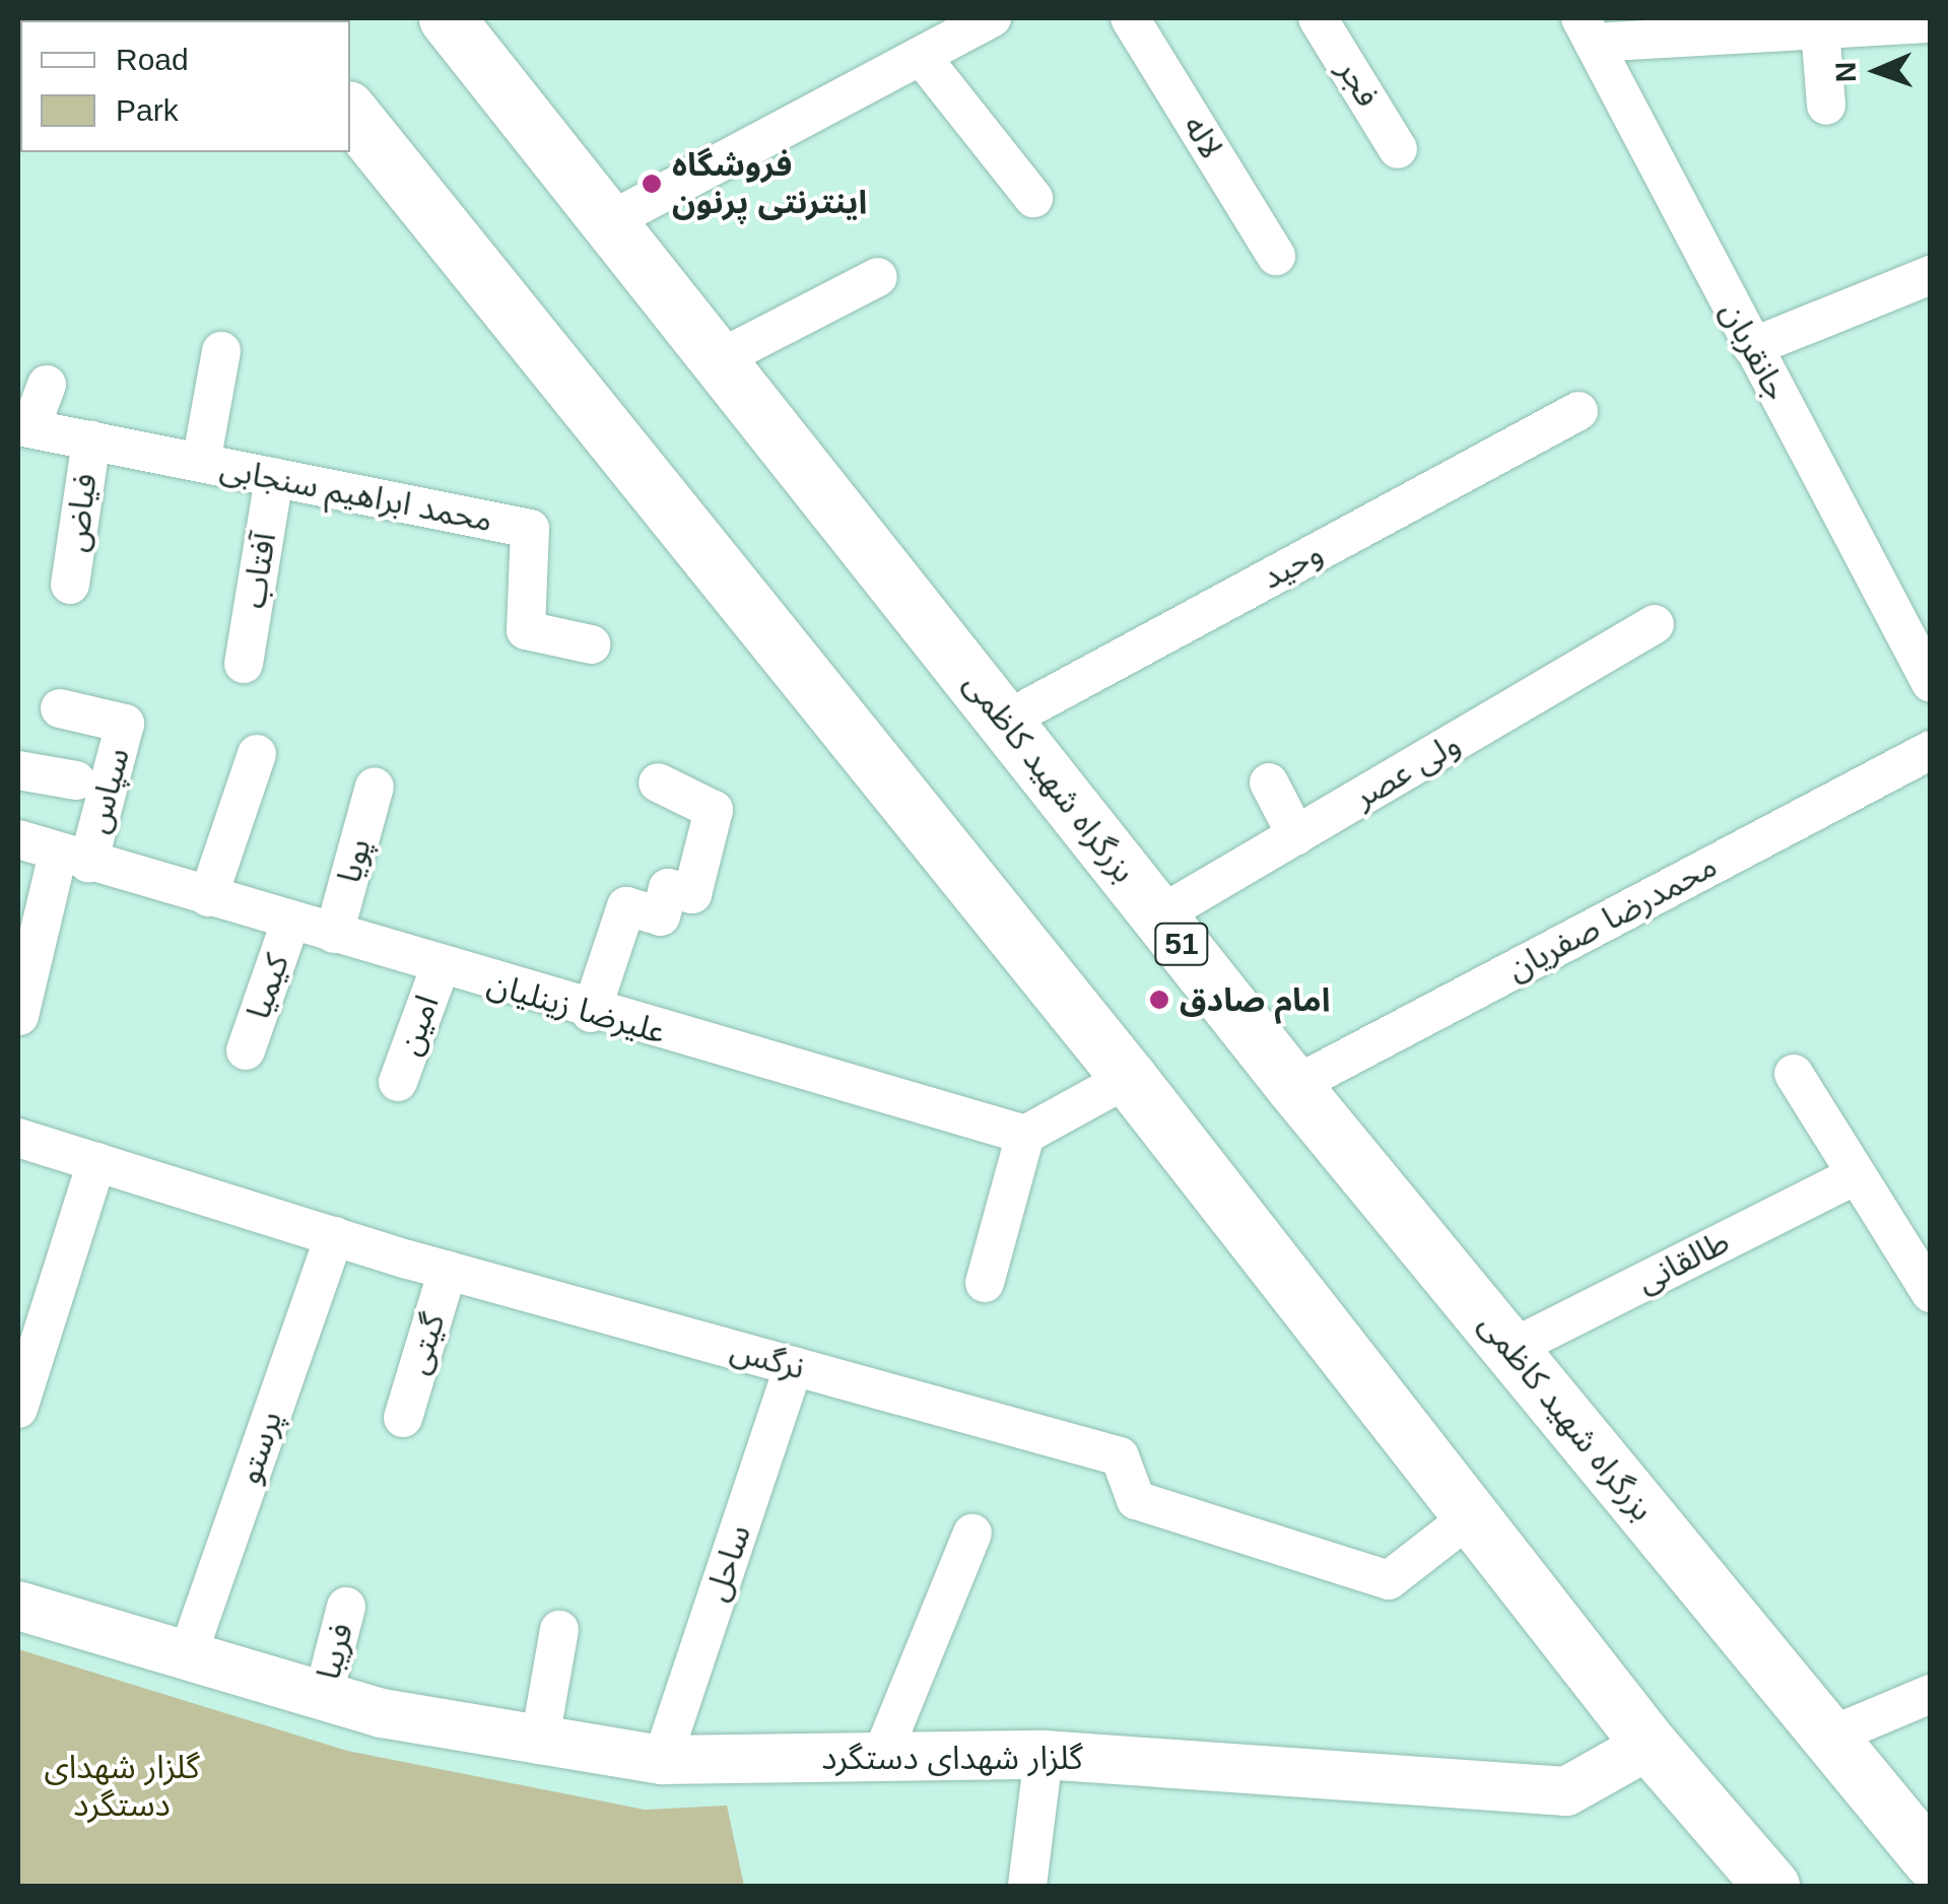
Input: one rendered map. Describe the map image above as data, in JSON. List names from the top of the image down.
{
  "streets": {
    "highway": ["بزرگراه شهید کاظمی", "51"],
    "street": [
      "فجر",
      "لاله",
      "جانقربان",
      "محمد ابراهیم سنجابی",
      "فیاض",
      "وحید",
      "آفتاب",
      "ولی عصر",
      "سپاس",
      "پویا",
      "محمدرضا صفریان",
      "کیمیا",
      "علیرضا زینلیان",
      "امین",
      "طالقانی",
      "گیتی",
      "نرگس",
      "پرستو",
      "ساحل",
      "فریبا",
      "گلزار شهدای دستگرد"
    ]
  },
  "crossings": [
    ["محمد ابراهیم سنجابی", "فیاض"],
    ["محمد ابراهیم سنجابی", "آفتاب"],
    ["وحید", "بزرگراه شهید کاظمی"],
    ["ولی عصر", "بزرگراه شهید کاظمی"],
    ["بزرگراه شهید کاظمی", "محمدرضا صفریان"],
    ["بزرگراه شهید کاظمی", "طالقانی"],
    ["سپاس", "علیرضا زینلیان"],
    ["پویا", "علیرضا زینلیان"],
    ["کیمیا", "علیرضا زینلیان"],
    ["علیرضا زینلیان", "امین"],
    ["گیتی", "نرگس"],
    ["نرگس", "پرستو"],
    ["نرگس", "ساحل"],
    ["پرستو", "گلزار شهدای دستگرد"],
    ["ساحل", "گلزار شهدای دستگرد"],
    ["فریبا", "گلزار شهدای دستگرد"]
  ],
  "parks": ["گلزار شهدای دستگرد"],
  "places": ["فروشگاه اینترنتی پرنون", "امام صادق"],
  "legend": ["Road", "Park"],
  "north": "left"
}
